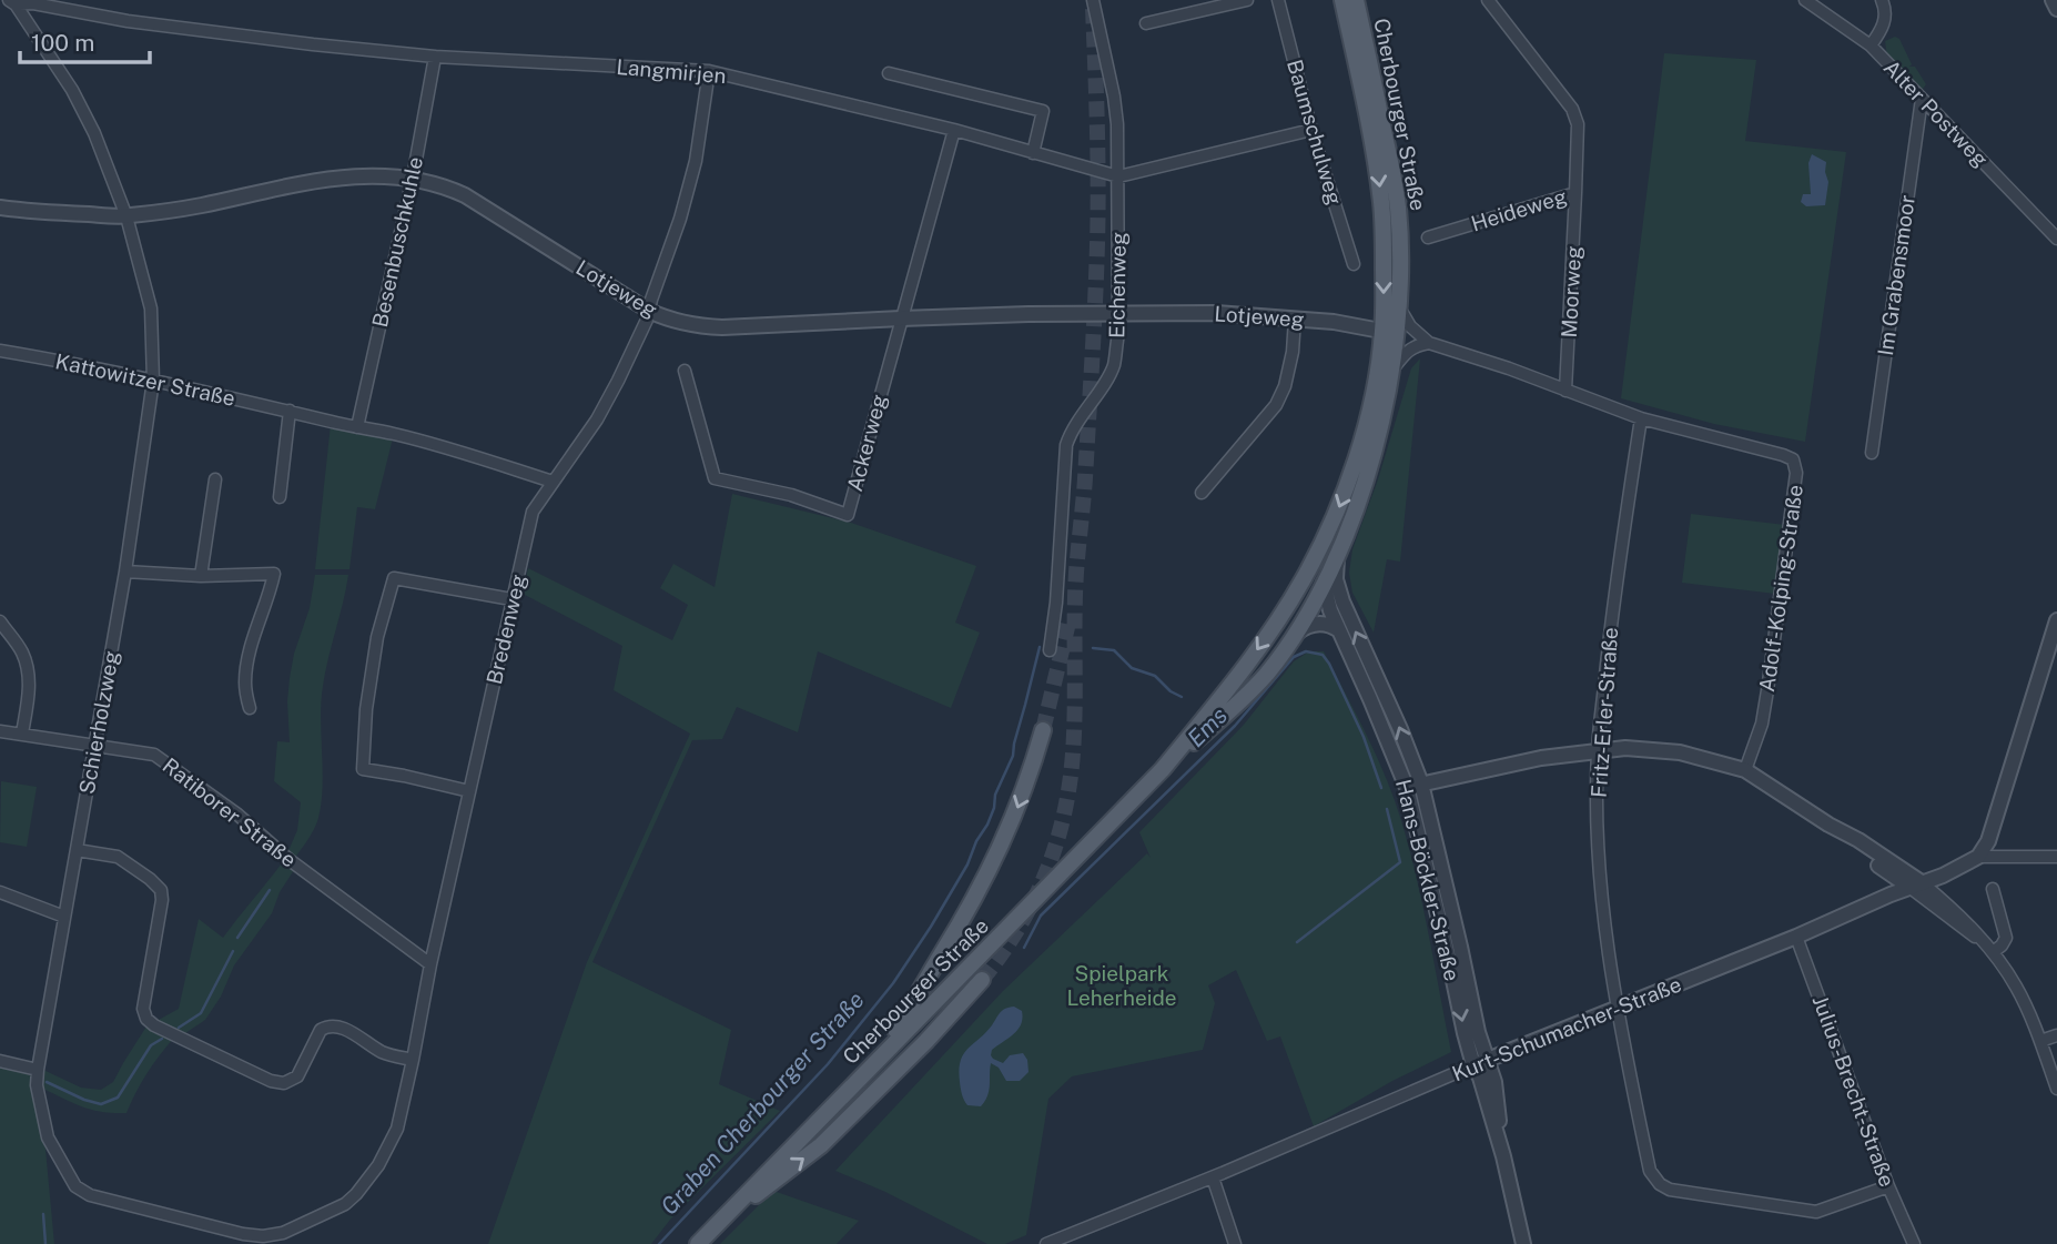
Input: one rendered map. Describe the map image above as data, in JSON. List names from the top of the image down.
{
  "streets": {
    "main road": ["Cherbourger Straße"],
    "street": [
      "Langmirjen",
      "Alter Postweg",
      "Baumschulweg",
      "Heideweg",
      "Besenbuschkuhle",
      "Im Grabensmoor",
      "Eichenweg",
      "Lotjeweg",
      "Moorweg",
      "Kattowitzer Straße",
      "Ackerweg",
      "Adolf-Kolping-Straße",
      "Bredenweg",
      "Fritz-Erler-Straße",
      "Schierholzweg",
      "Ratiborer Straße",
      "Hans-Böckler-Straße",
      "Kurt-Schumacher-Straße",
      "Julius-Brecht-Straße"
    ]
  },
  "crossings": [
    ["Langmirjen", "Baumschulweg"],
    ["Langmirjen", "Besenbuschkuhle"],
    ["Langmirjen", "Eichenweg"],
    ["Langmirjen", "Ackerweg"],
    ["Langmirjen", "Bredenweg"],
    ["Langmirjen", "Schierholzweg"],
    ["Alter Postweg", "Im Grabensmoor"],
    ["Cherbourger Straße", "Lotjeweg"],
    ["Cherbourger Straße", "Hans-Böckler-Straße"],
    ["Heideweg", "Moorweg"],
    ["Besenbuschkuhle", "Lotjeweg"],
    ["Besenbuschkuhle", "Kattowitzer Straße"],
    ["Eichenweg", "Lotjeweg"],
    ["Lotjeweg", "Ackerweg"],
    ["Lotjeweg", "Bredenweg"],
    ["Lotjeweg", "Schierholzweg"],
    ["Moorweg", "Adolf-Kolping-Straße"],
    ["Kattowitzer Straße", "Bredenweg"],
    ["Kattowitzer Straße", "Schierholzweg"],
    ["Adolf-Kolping-Straße", "Fritz-Erler-Straße"],
    ["Bredenweg", "Schierholzweg"],
    ["Bredenweg", "Ratiborer Straße"],
    ["Fritz-Erler-Straße", "Kurt-Schumacher-Straße"],
    ["Fritz-Erler-Straße", "Julius-Brecht-Straße"],
    ["Schierholzweg", "Ratiborer Straße"],
    ["Hans-Böckler-Straße", "Kurt-Schumacher-Straße"],
    ["Kurt-Schumacher-Straße", "Julius-Brecht-Straße"]
  ],
  "water": ["Ems", "Graben Cherbourger Straße"],
  "parks": ["Spielpark Leherheide"],
  "scale_bar": "100 m"
}
